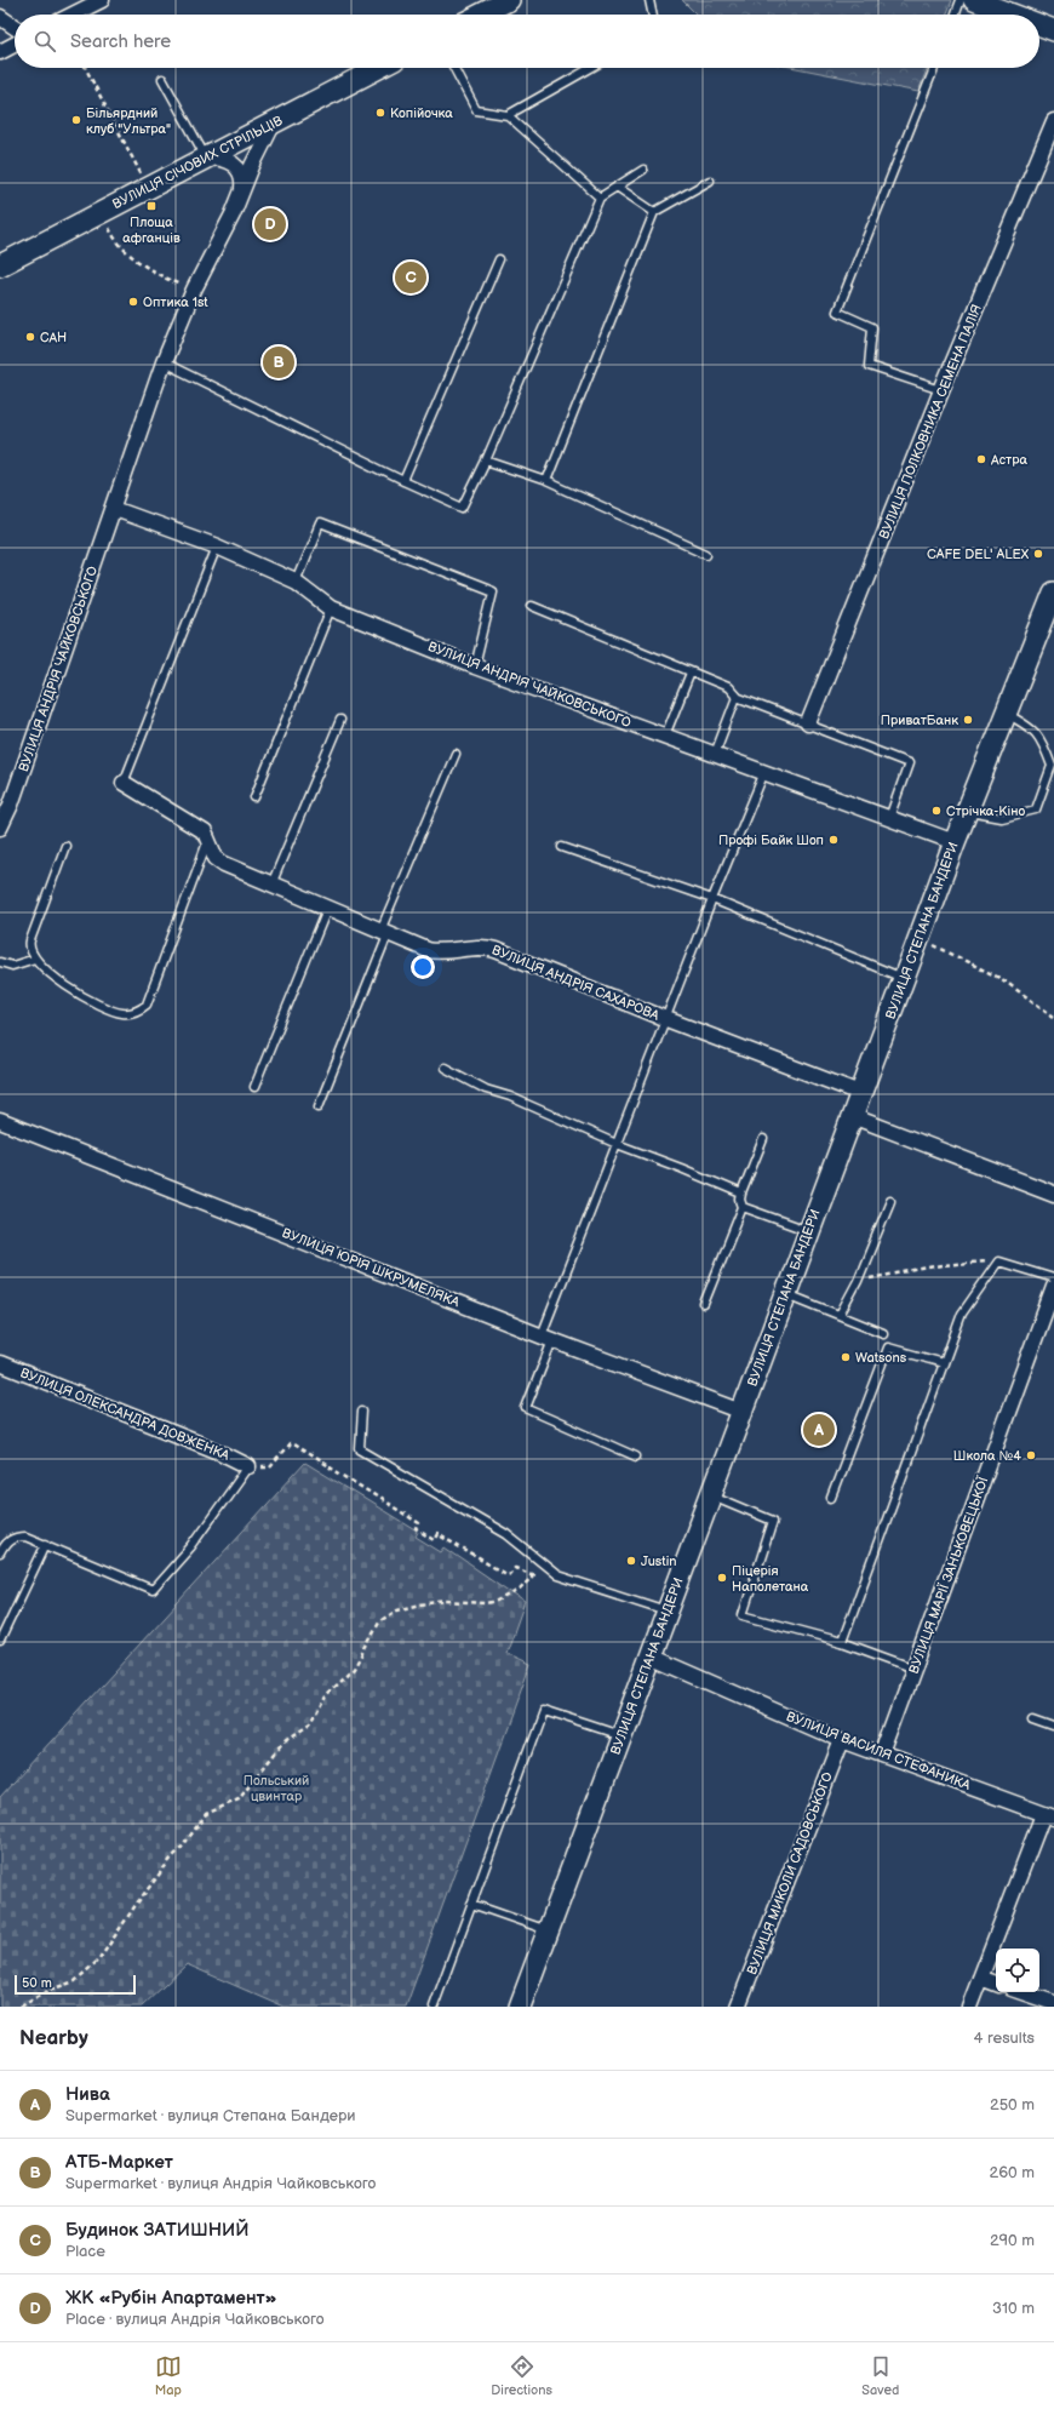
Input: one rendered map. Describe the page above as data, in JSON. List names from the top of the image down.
{
  "streets": {
    "street": [
      "ВУЛИЦЯ СІЧОВИХ СТРІЛЬЦІВ",
      "ВУЛИЦЯ ПОЛКОВНИКА СЕМЕНА ПАЛІЯ",
      "ВУЛИЦЯ АНДРІЯ ЧАЙКОВСЬКОГО",
      "ВУЛИЦЯ СТЕПАНА БАНДЕРИ",
      "ВУЛИЦЯ АНДРІЯ САХАРОВА",
      "ВУЛИЦЯ ЮРІЯ ШКРУМЕЛЯКА",
      "ВУЛИЦЯ ОЛЕКСАНДРА ДОВЖЕНКА",
      "ВУЛИЦЯ МАРІЇ ЗАНЬКОВЕЦЬКОЇ",
      "ВУЛИЦЯ ВАСИЛЯ СТЕФАНИКА",
      "ВУЛИЦЯ МИКОЛИ САДОВСЬКОГО"
    ]
  },
  "crossings": [
    ["ВУЛИЦЯ СІЧОВИХ СТРІЛЬЦІВ", "ВУЛИЦЯ АНДРІЯ ЧАЙКОВСЬКОГО"],
    ["ВУЛИЦЯ АНДРІЯ ЧАЙКОВСЬКОГО", "ВУЛИЦЯ СТЕПАНА БАНДЕРИ"],
    ["ВУЛИЦЯ СТЕПАНА БАНДЕРИ", "ВУЛИЦЯ АНДРІЯ САХАРОВА"],
    ["ВУЛИЦЯ СТЕПАНА БАНДЕРИ", "ВУЛИЦЯ ЮРІЯ ШКРУМЕЛЯКА"],
    ["ВУЛИЦЯ СТЕПАНА БАНДЕРИ", "ВУЛИЦЯ ВАСИЛЯ СТЕФАНИКА"],
    ["ВУЛИЦЯ МАРІЇ ЗАНЬКОВЕЦЬКОЇ", "ВУЛИЦЯ ВАСИЛЯ СТЕФАНИКА"],
    ["ВУЛИЦЯ ВАСИЛЯ СТЕФАНИКА", "ВУЛИЦЯ МИКОЛИ САДОВСЬКОГО"]
  ],
  "parks": ["Польський цвинтар"],
  "places": {
    "other": [
      "Копійочка",
      "Більярдний клуб \"Ультра\"",
      "Оптика 1st",
      "САН",
      "Астра",
      "CAFE DEL' ALEX",
      "ПриватБанк",
      "Стрічка-Кіно",
      "Профі Байк Шоп",
      "Watsons",
      "Школа №4",
      "Justin",
      "Піцерія Наполетана"
    ],
    "transit": ["Площа афганців"]
  },
  "scale_bar": "50 m",
  "page": {
    "search": "Search here",
    "pins": [
      "D",
      "C",
      "B",
      "A"
    ],
    "scale": "50 m",
    "heading": ["Nearby", "4 results"],
    "list": [
      {
        "mark": "A",
        "name": "Нива",
        "note": "Supermarket · вулиця Степана Бандери",
        "value": "250 m"
      },
      {
        "mark": "B",
        "name": "АТБ-Маркет",
        "note": "Supermarket · вулиця Андрія Чайковського",
        "value": "260 m"
      },
      {
        "mark": "C",
        "name": "Будинок ЗАТИШНИЙ",
        "note": "Place",
        "value": "290 m"
      },
      {
        "mark": "D",
        "name": "ЖК «Рубін Апартамент»",
        "note": "Place · вулиця Андрія Чайковського",
        "value": "310 m"
      }
    ],
    "nav": ["Map", "Directions", "Saved"]
  }
}
